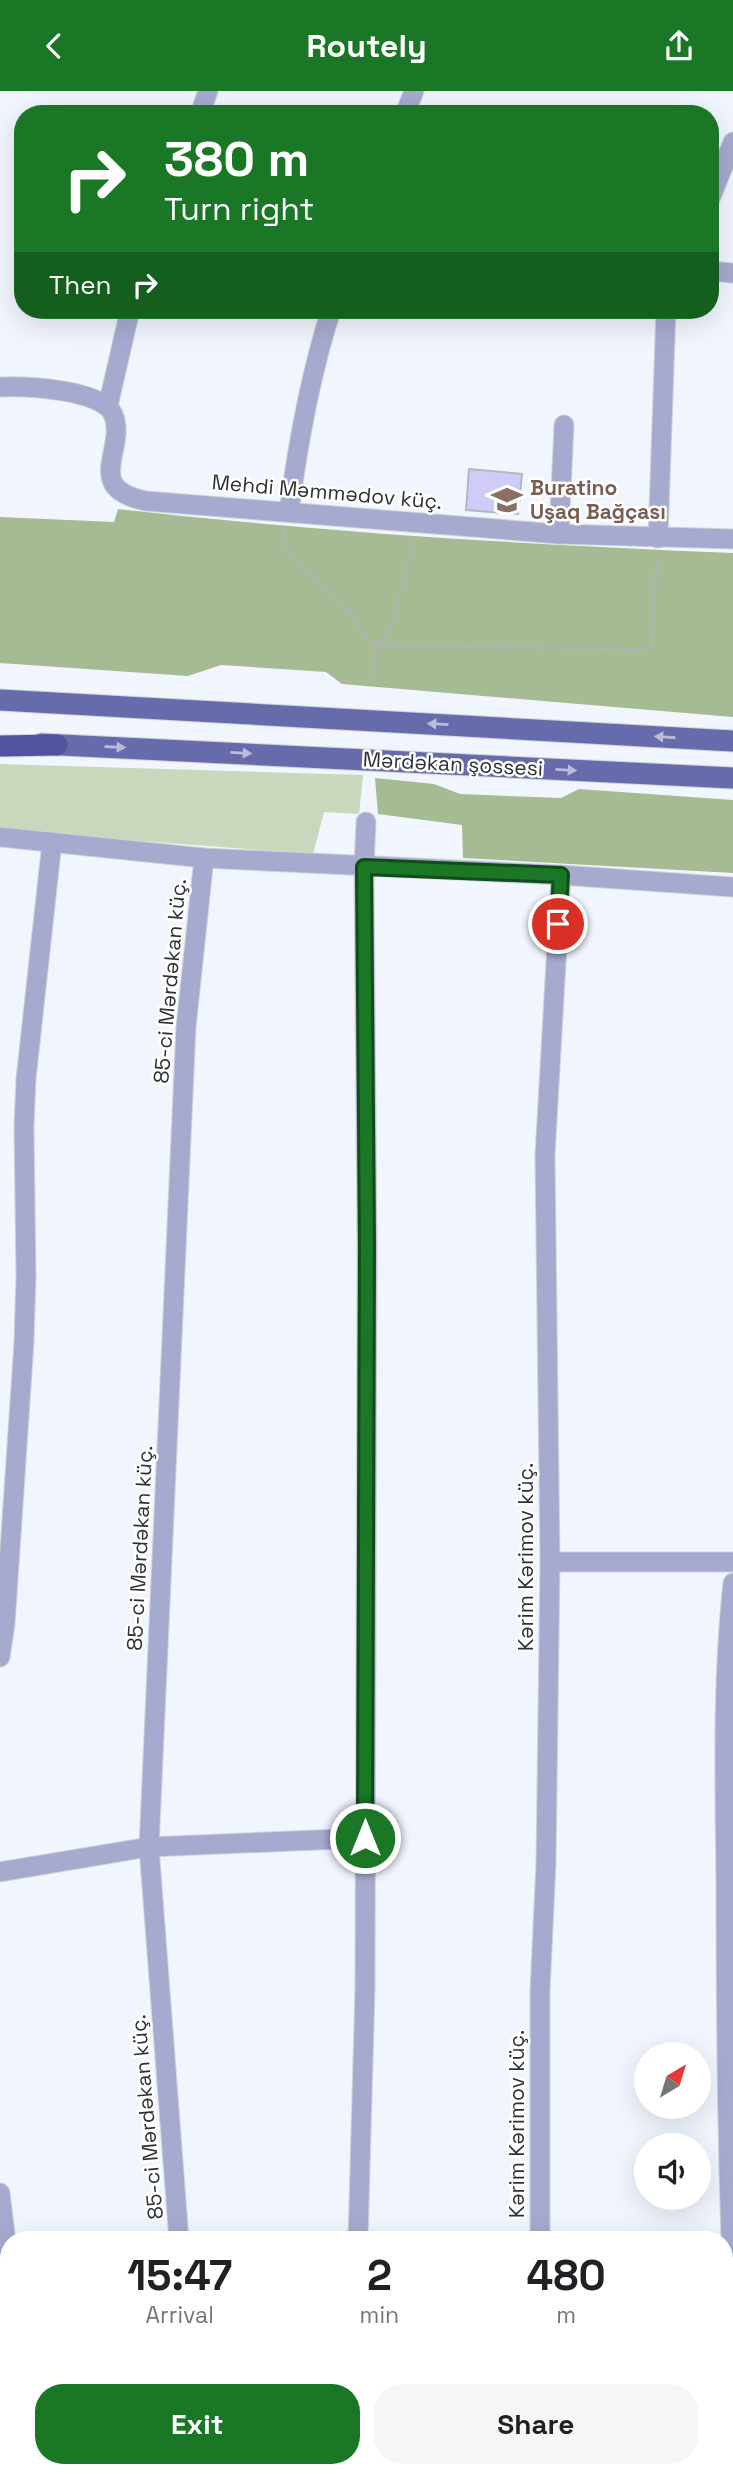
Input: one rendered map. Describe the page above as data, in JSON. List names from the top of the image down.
{
  "streets": {
    "main road": ["Mərdəkan şossesi"],
    "street": ["Mehdi Məmmədov küç.", "85-ci Mərdəkan küç.", "Kərim Kərimov küç."]
  },
  "places": {
    "school or university": ["Buratino Uşaq Bağçası"]
  },
  "north": "top right",
  "page": {
    "header": "Routely",
    "turn": ["380 m", "Turn right"],
    "then": "Then",
    "eta": [
      "15:47",
      "Arrival",
      "2",
      "min",
      "480",
      "m"
    ],
    "buttons": ["Exit", "Share"]
  }
}
